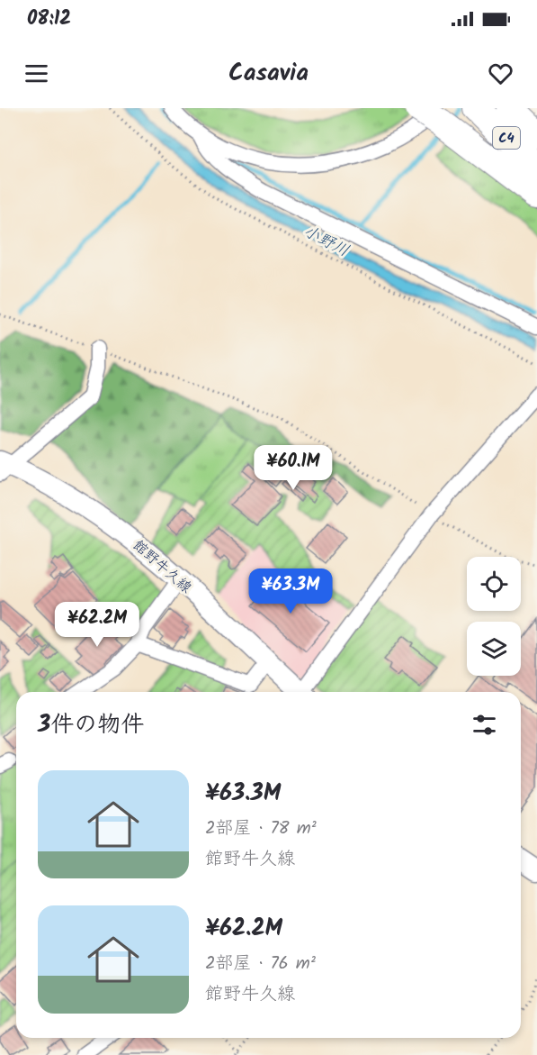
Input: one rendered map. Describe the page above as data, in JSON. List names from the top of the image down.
{
  "streets": {
    "highway": ["C4"],
    "main road": ["館野牛久線"]
  },
  "water": ["小野川"],
  "page": {
    "status": "08:12",
    "header": "Casavia",
    "price": ["¥60.1M", "¥63.3M", "¥62.2M"],
    "heading": "3件の物件",
    "list": [
      {
        "name": "¥63.3M",
        "note": "2部屋 · 78 m² · 館野牛久線"
      },
      {
        "name": "¥62.2M",
        "note": "2部屋 · 76 m² · 館野牛久線"
      }
    ]
  }
}
